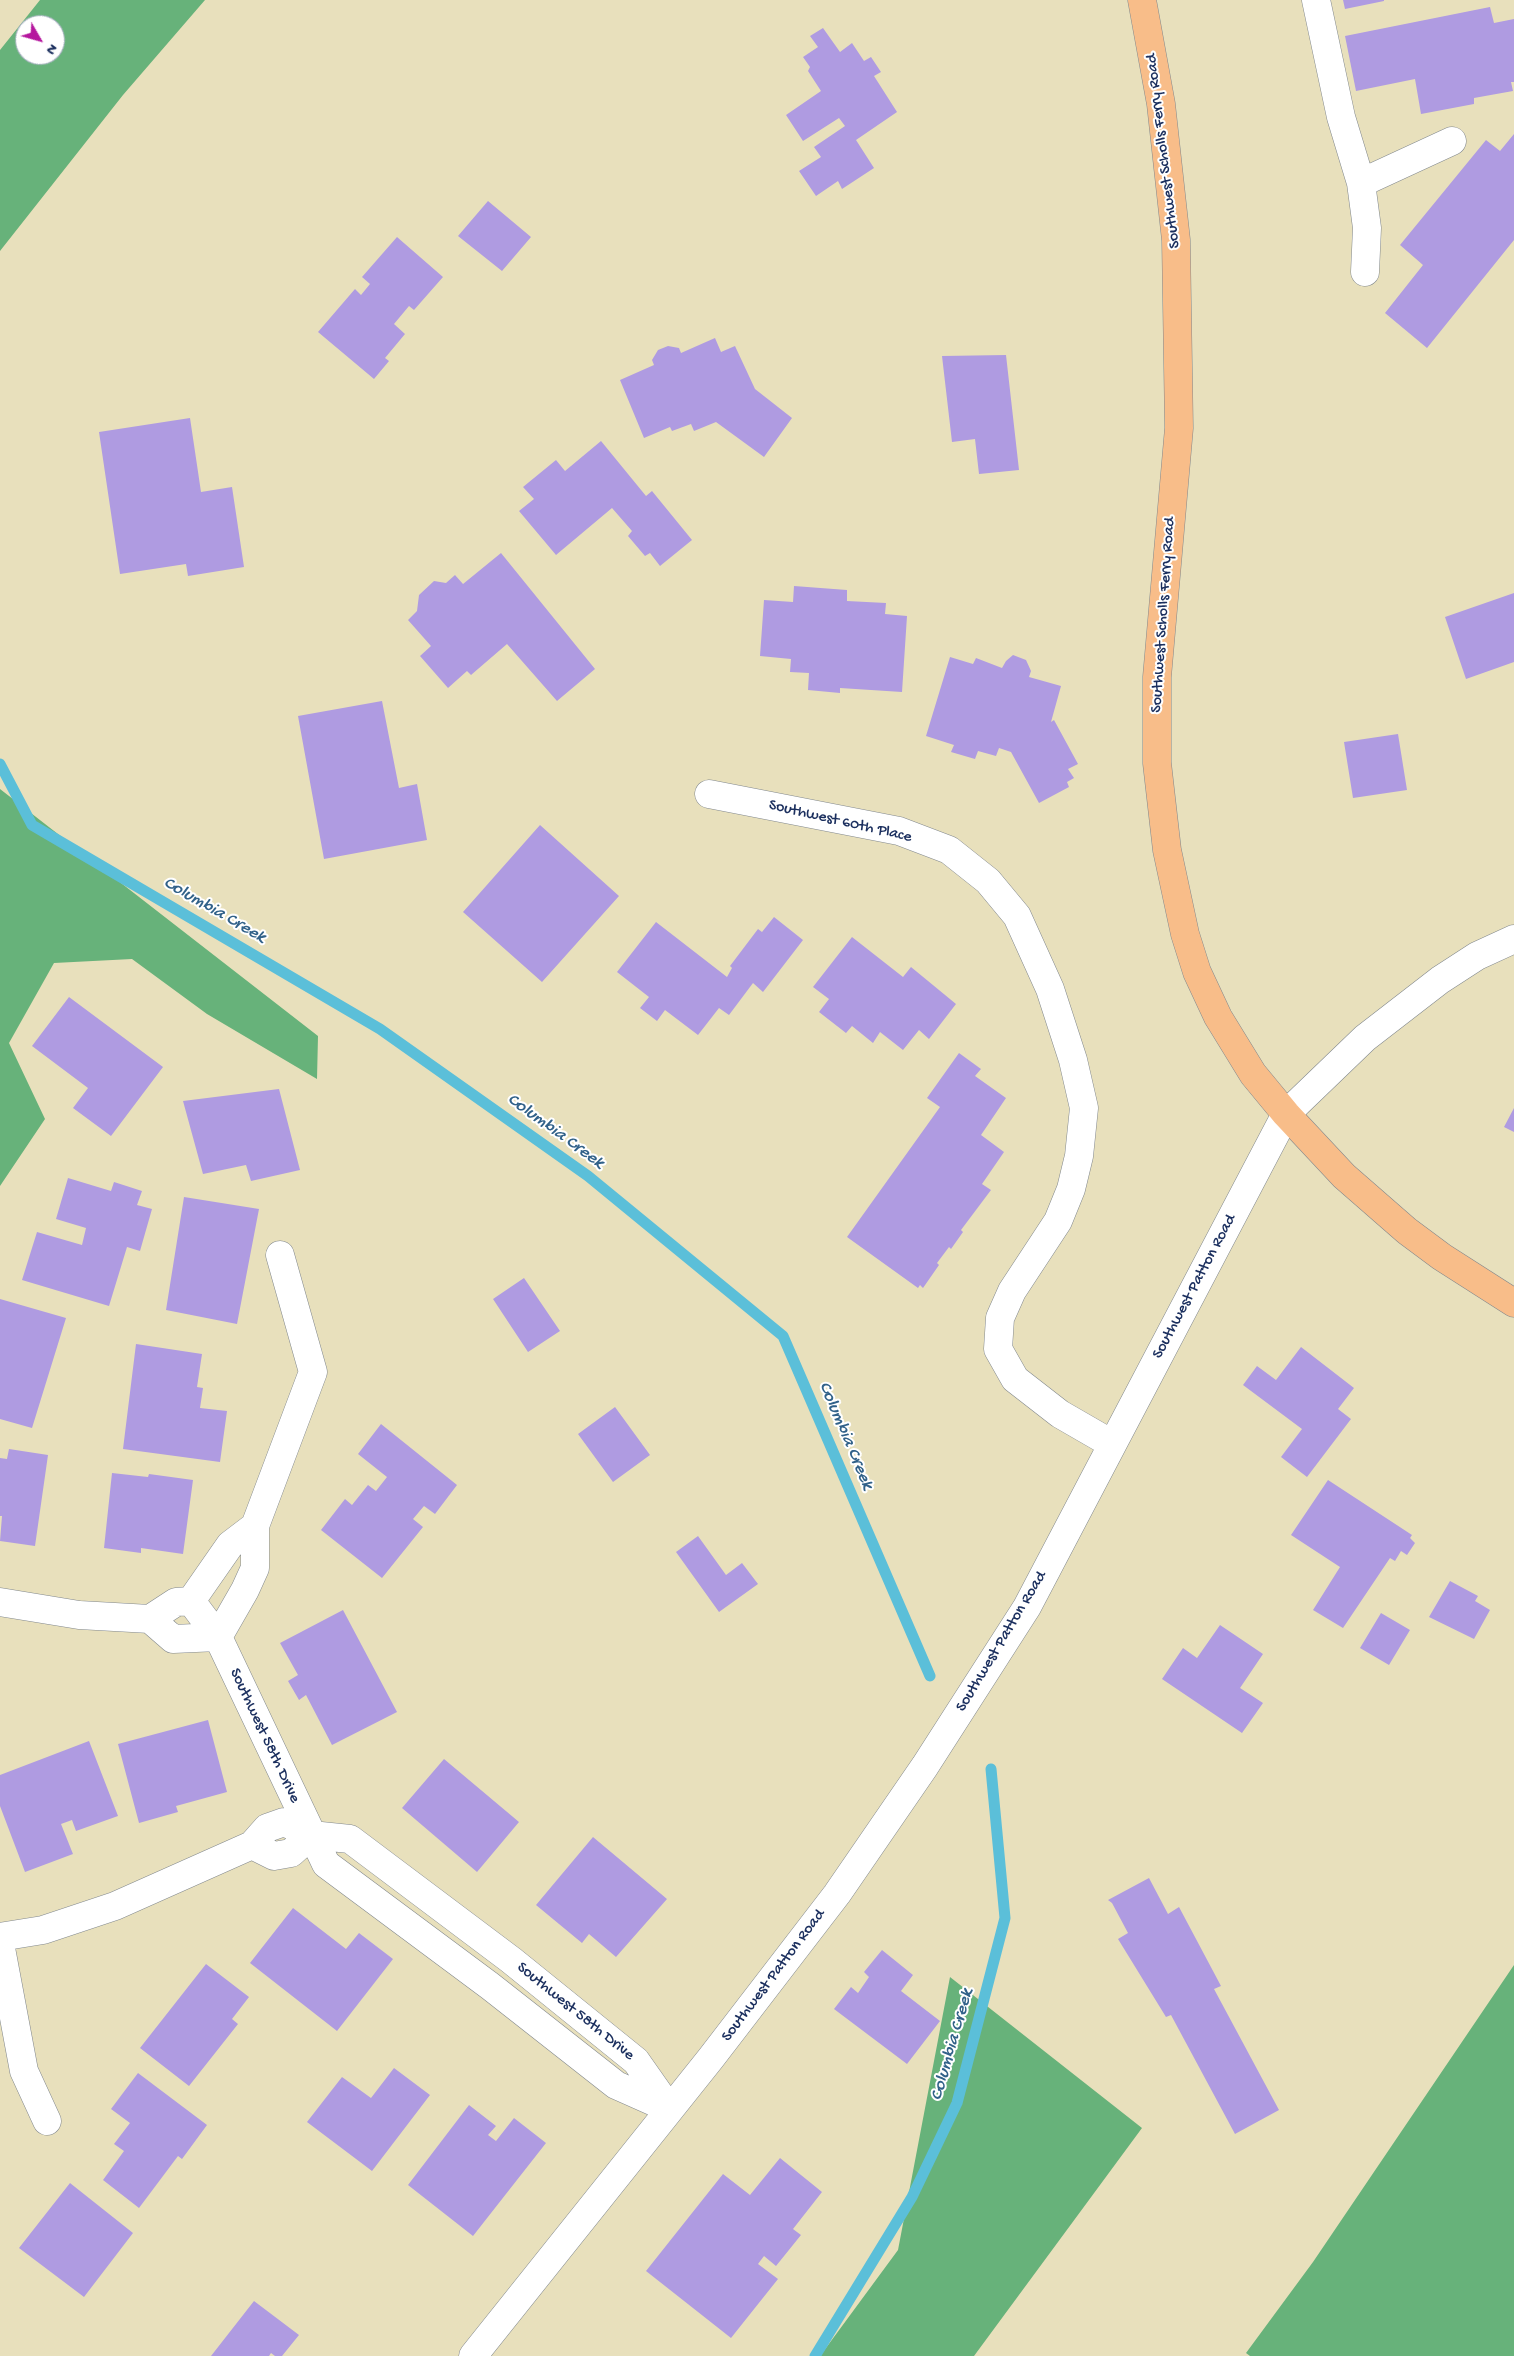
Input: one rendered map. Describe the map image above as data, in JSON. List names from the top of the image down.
{
  "streets": {
    "main road": ["Southwest Scholls Ferry Road"],
    "street": ["Southwest 60th Place", "Southwest Patton Road", "Southwest 58th Drive"]
  },
  "crossings": [
    ["Southwest Scholls Ferry Road", "Southwest Patton Road"],
    ["Southwest 60th Place", "Southwest Patton Road"],
    ["Southwest Patton Road", "Southwest 58th Drive"]
  ],
  "water": ["Columbia Creek"],
  "north": "bottom right"
}
